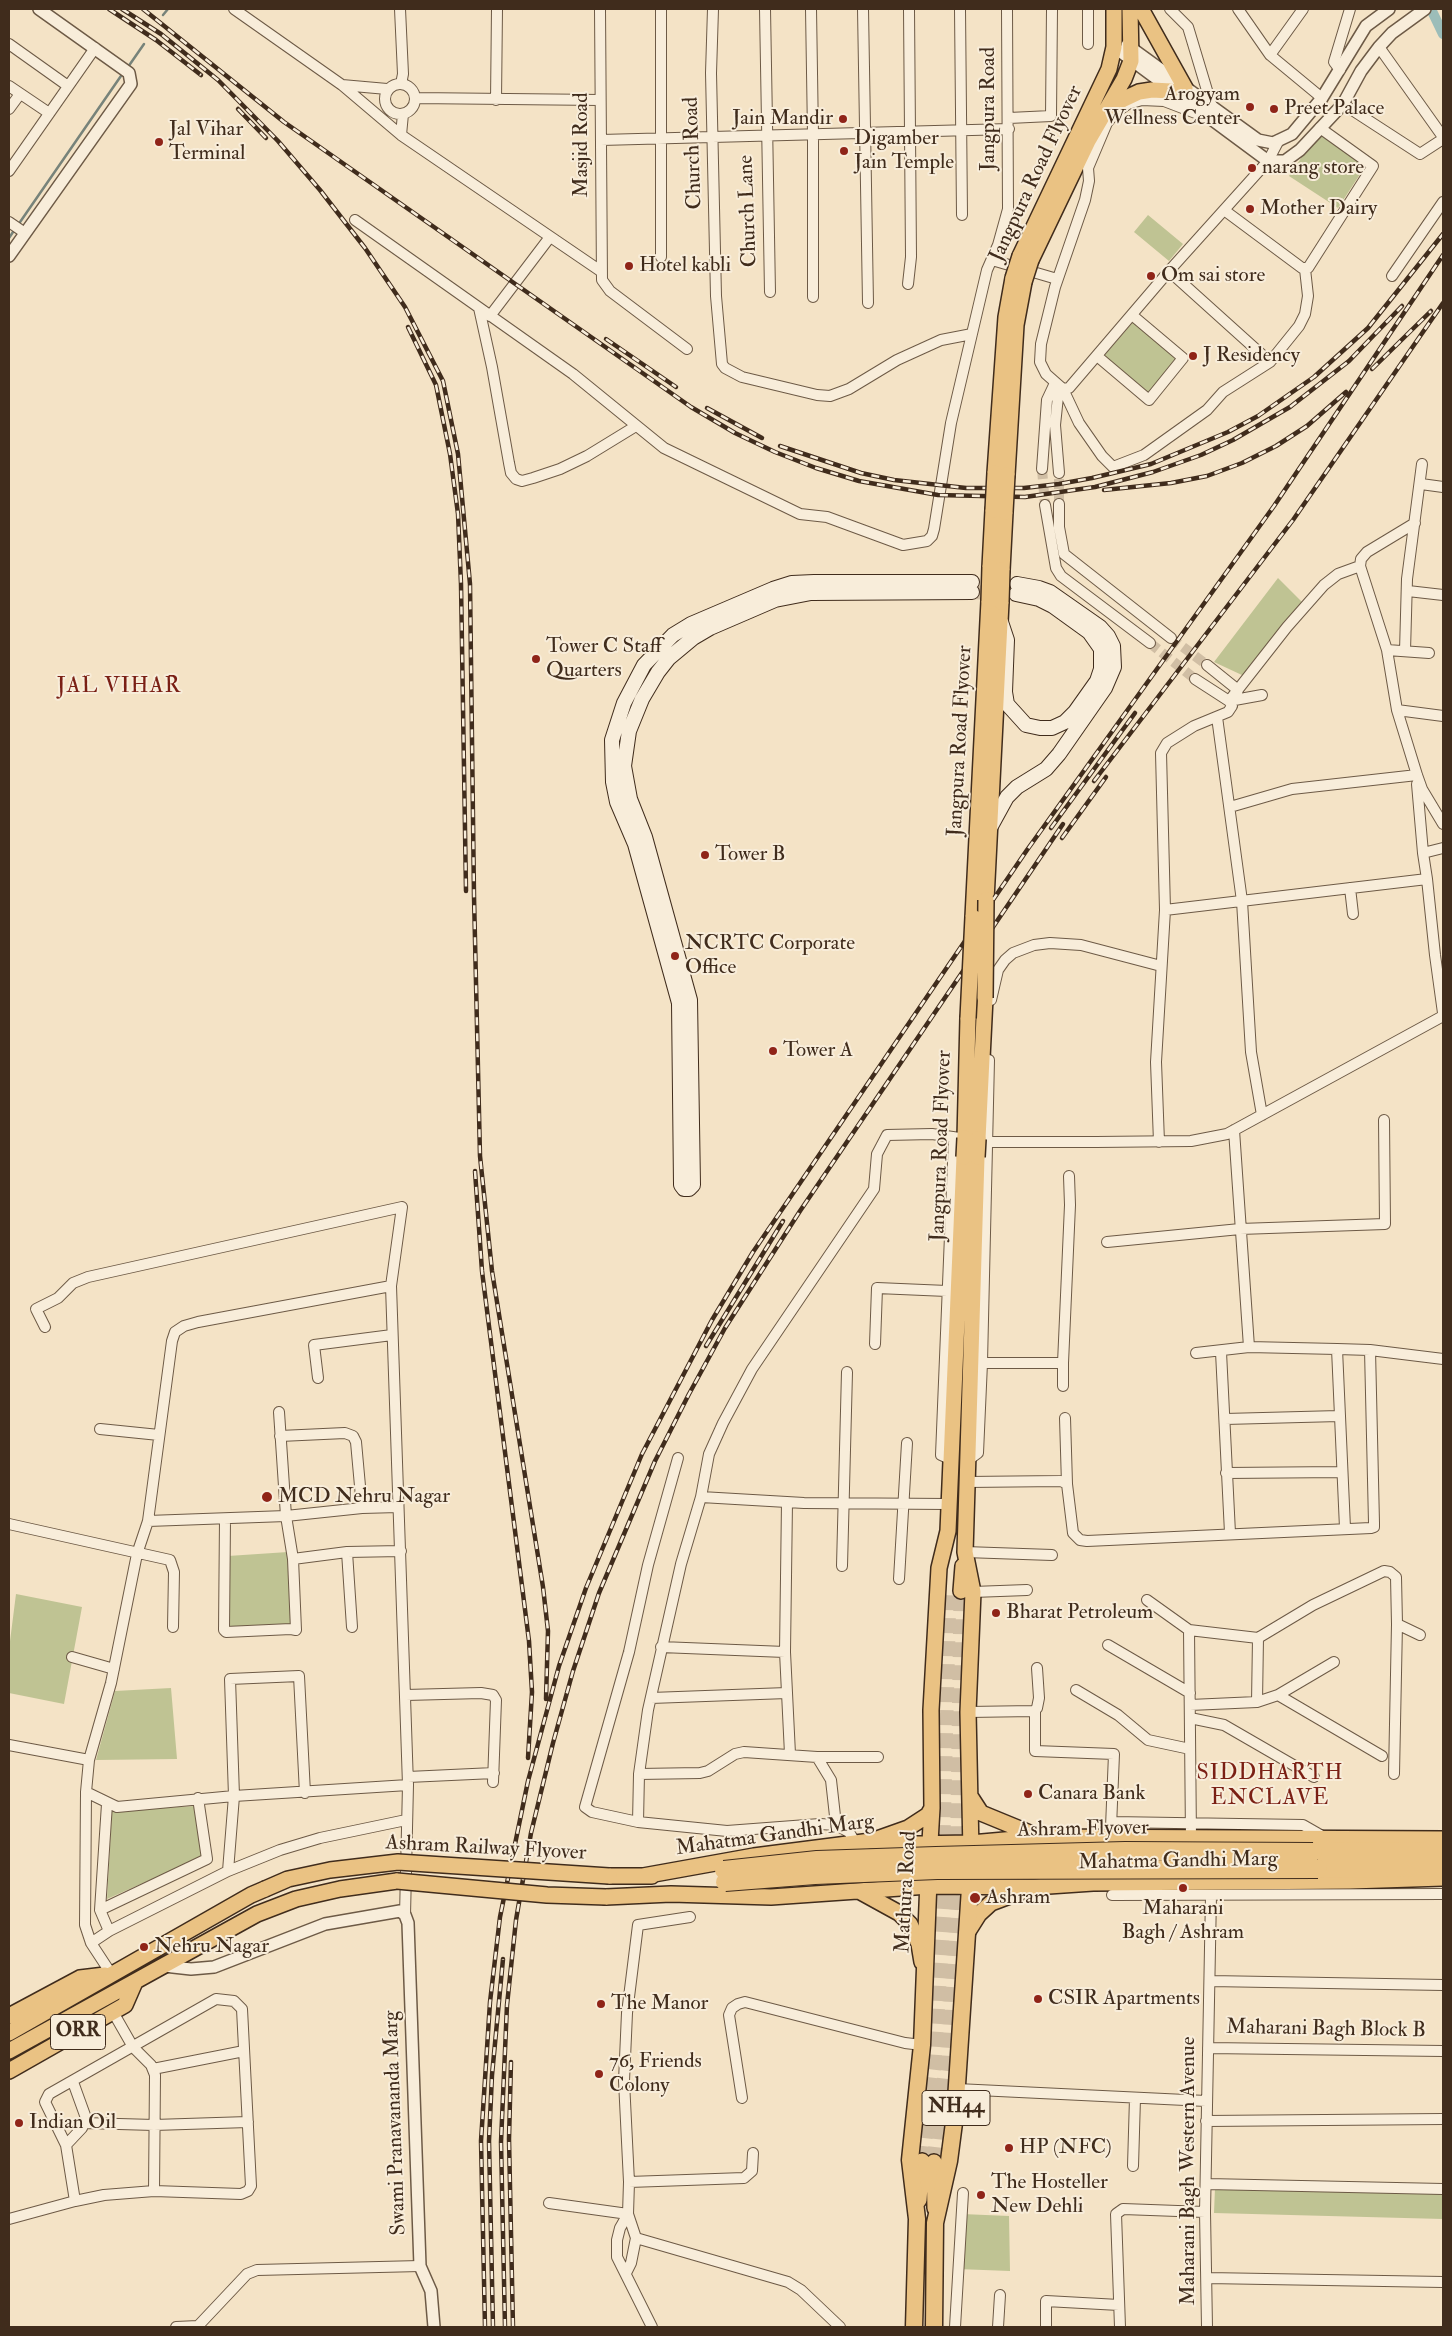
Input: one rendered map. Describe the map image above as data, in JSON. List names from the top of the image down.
{
  "streets": {
    "highway": ["Ashram Flyover", "Mathura Road", "NH44"],
    "main road": [
      "Jangpura Road Flyover",
      "Mahatma Gandhi Marg",
      "Ashram Railway Flyover",
      "ORR"
    ],
    "street": [
      "Jangpura Road",
      "Masjid Road",
      "Church Road",
      "Church Lane",
      "Maharani Bagh Block B",
      "Swami Pranavananda Marg",
      "Maharani Bagh Western Avenue"
    ]
  },
  "crossings": [
    ["Jangpura Road", "Church Road"],
    ["Jangpura Road Flyover", "Mathura Road"],
    ["Ashram Flyover", "Mahatma Gandhi Marg"],
    ["Mahatma Gandhi Marg", "Ashram Railway Flyover"],
    ["Mahatma Gandhi Marg", "Mathura Road"],
    ["Mahatma Gandhi Marg", "NH44"],
    ["Maharani Bagh Block B", "Maharani Bagh Western Avenue"]
  ],
  "districts": ["JAL VIHAR", "SIDDHARTH ENCLAVE"],
  "places": [
    "Arogyam Wellness Center",
    "Preet Palace",
    "Jain Mandir",
    "Jal Vihar Terminal",
    "Digamber Jain Temple",
    "narang store",
    "Mother Dairy",
    "Hotel kabli",
    "Om sai store",
    "J Residency",
    "Tower C Staff Quarters",
    "Tower B",
    "NCRTC Corporate Office",
    "Tower A",
    "MCD Nehru Nagar",
    "Bharat Petroleum",
    "Canara Bank",
    "Maharani Bagh / Ashram",
    "Ashram",
    "Nehru Nagar",
    "CSIR Apartments",
    "The Manor",
    "76, Friends Colony",
    "Indian Oil",
    "HP (NFC)",
    "The Hosteller New Dehli"
  ]
}
